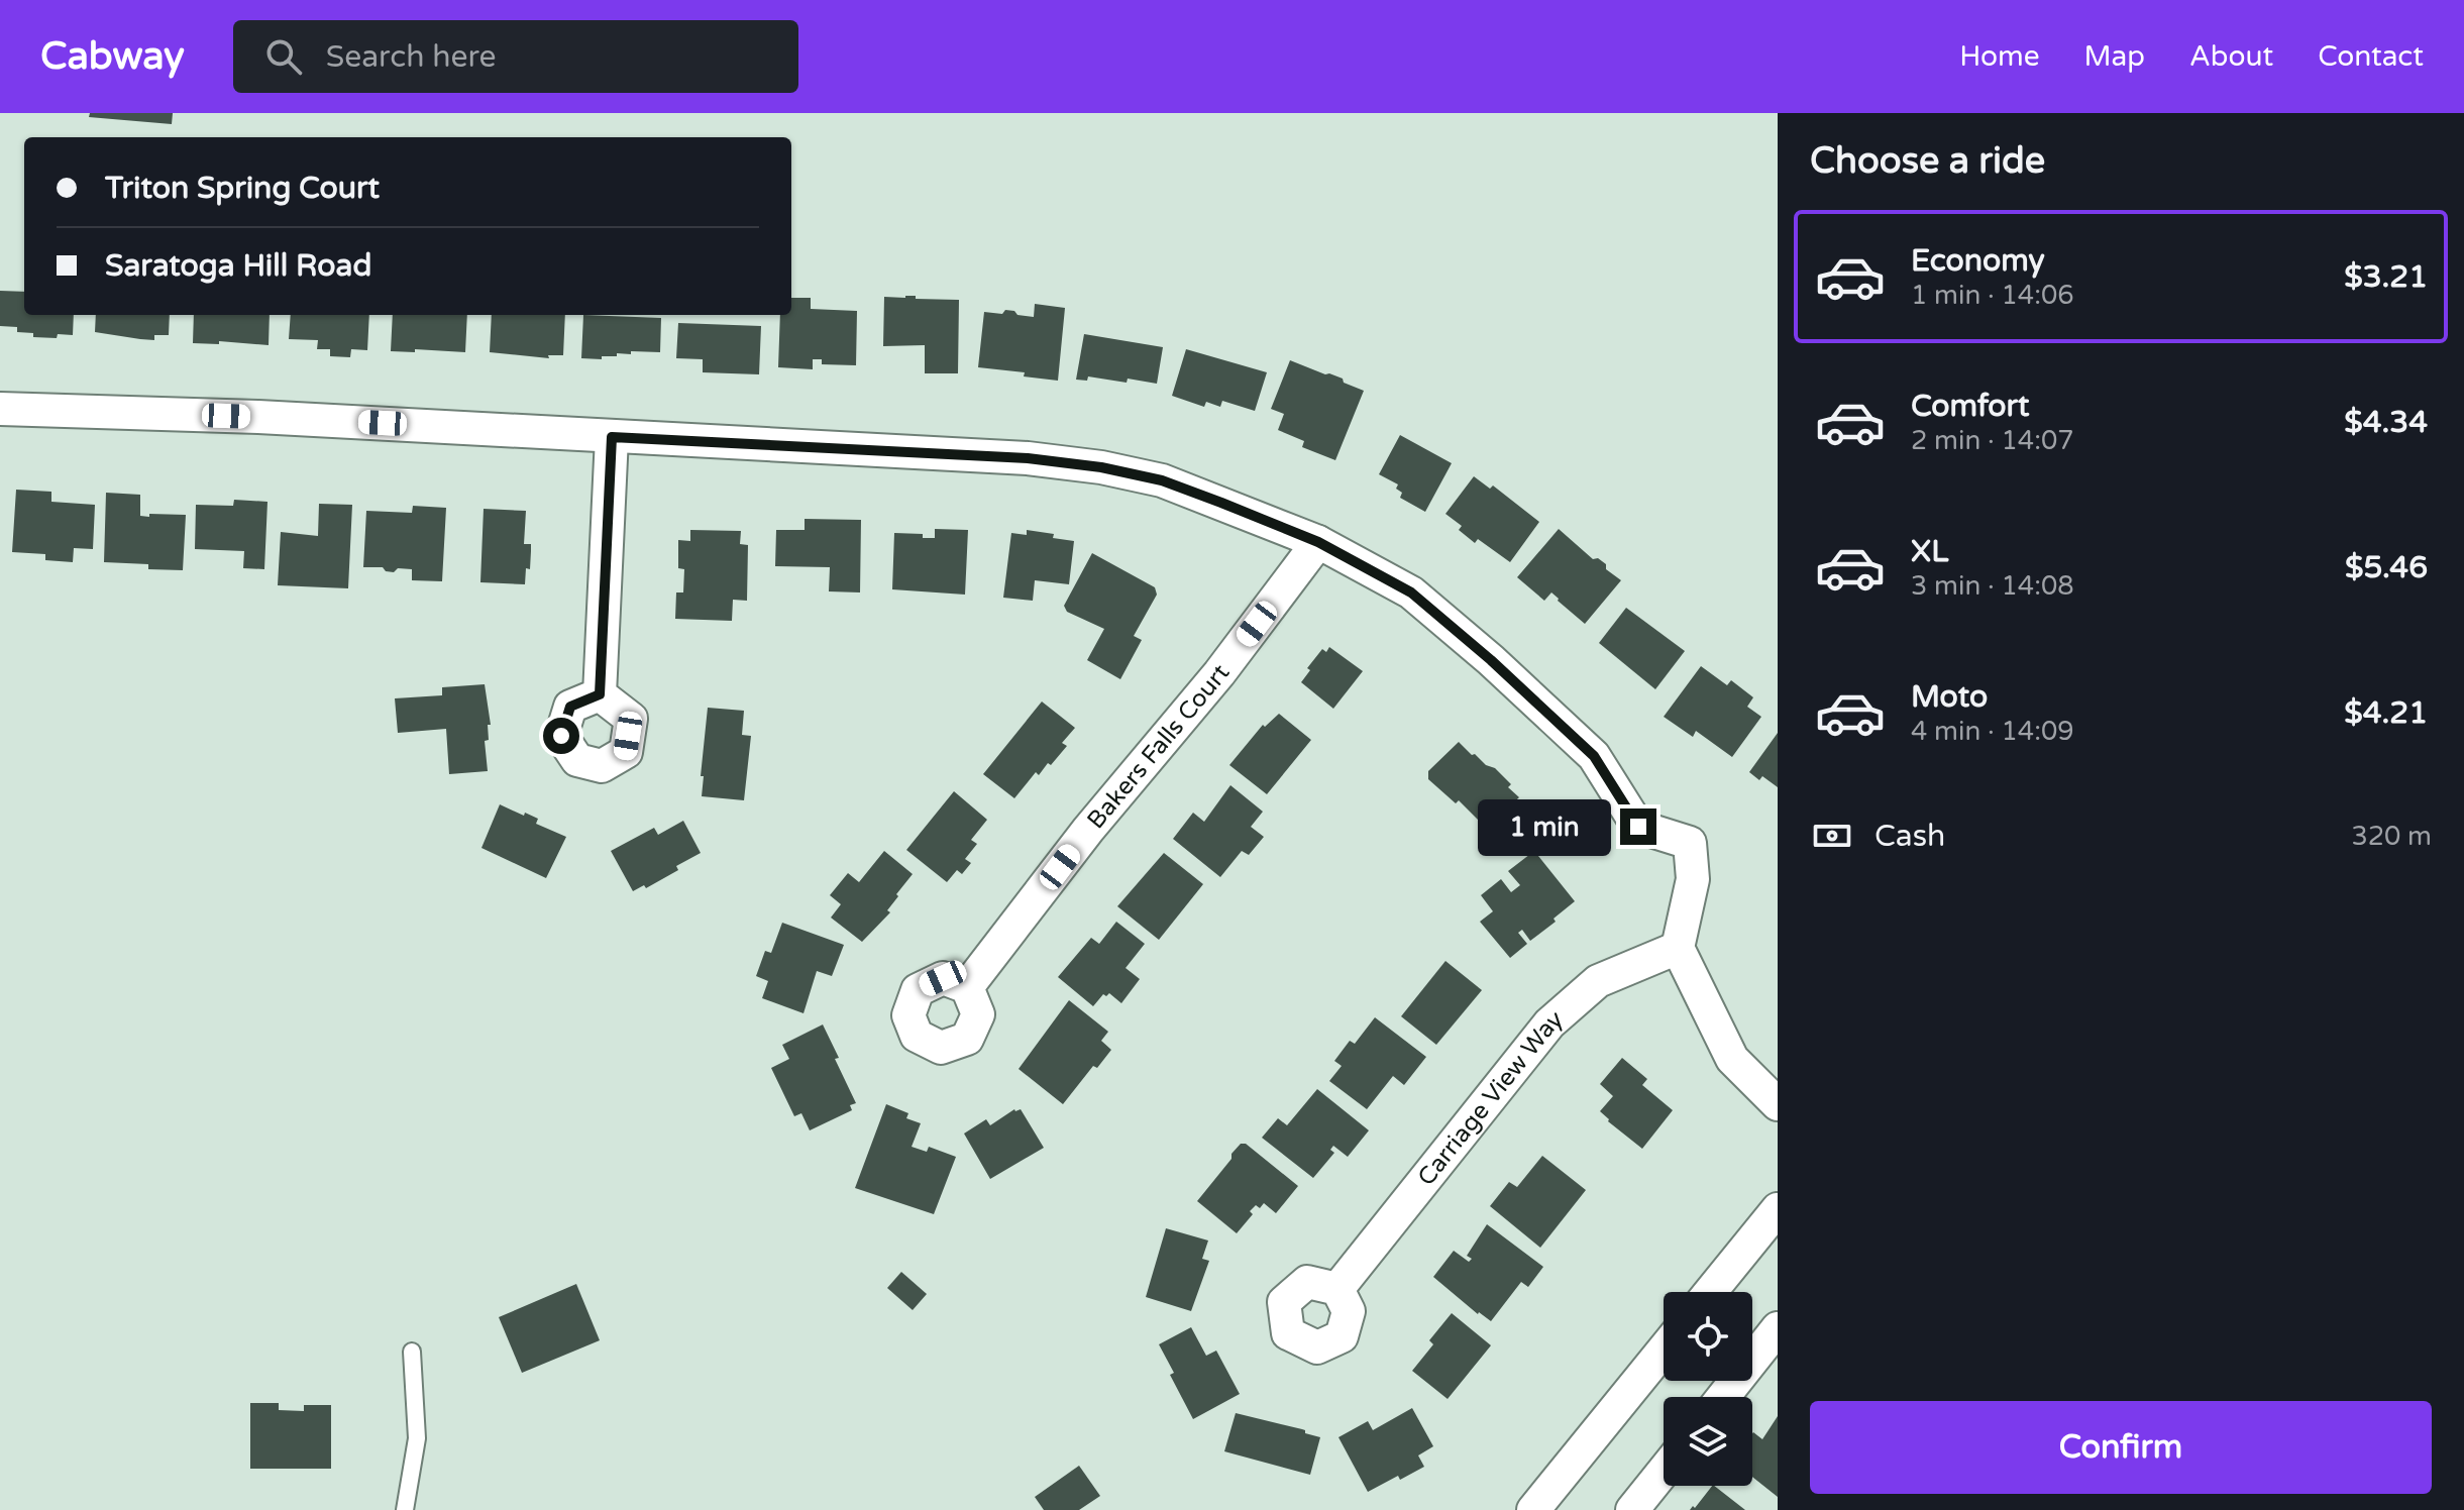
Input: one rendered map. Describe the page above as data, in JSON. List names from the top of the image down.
{
  "streets": {
    "street": ["Bakers Falls Court", "Carriage View Way"]
  },
  "page": {
    "header": "Cabway",
    "search": "Search here",
    "nav": [
      "Home",
      "Map",
      "About",
      "Contact"
    ],
    "heading": "Choose a ride",
    "banner": ["Triton Spring Court", "Saratoga Hill Road"],
    "list": [
      {
        "name": "Economy",
        "note": "1 min · 14:06",
        "value": "$3.21"
      },
      {
        "name": "Comfort",
        "note": "2 min · 14:07",
        "value": "$4.34"
      },
      {
        "name": "XL",
        "note": "3 min · 14:08",
        "value": "$5.46"
      },
      {
        "name": "Moto",
        "note": "4 min · 14:09",
        "value": "$4.21"
      }
    ],
    "pay": ["Cash", "320 m"],
    "bubble": "1 min",
    "buttons": "Confirm"
  }
}
